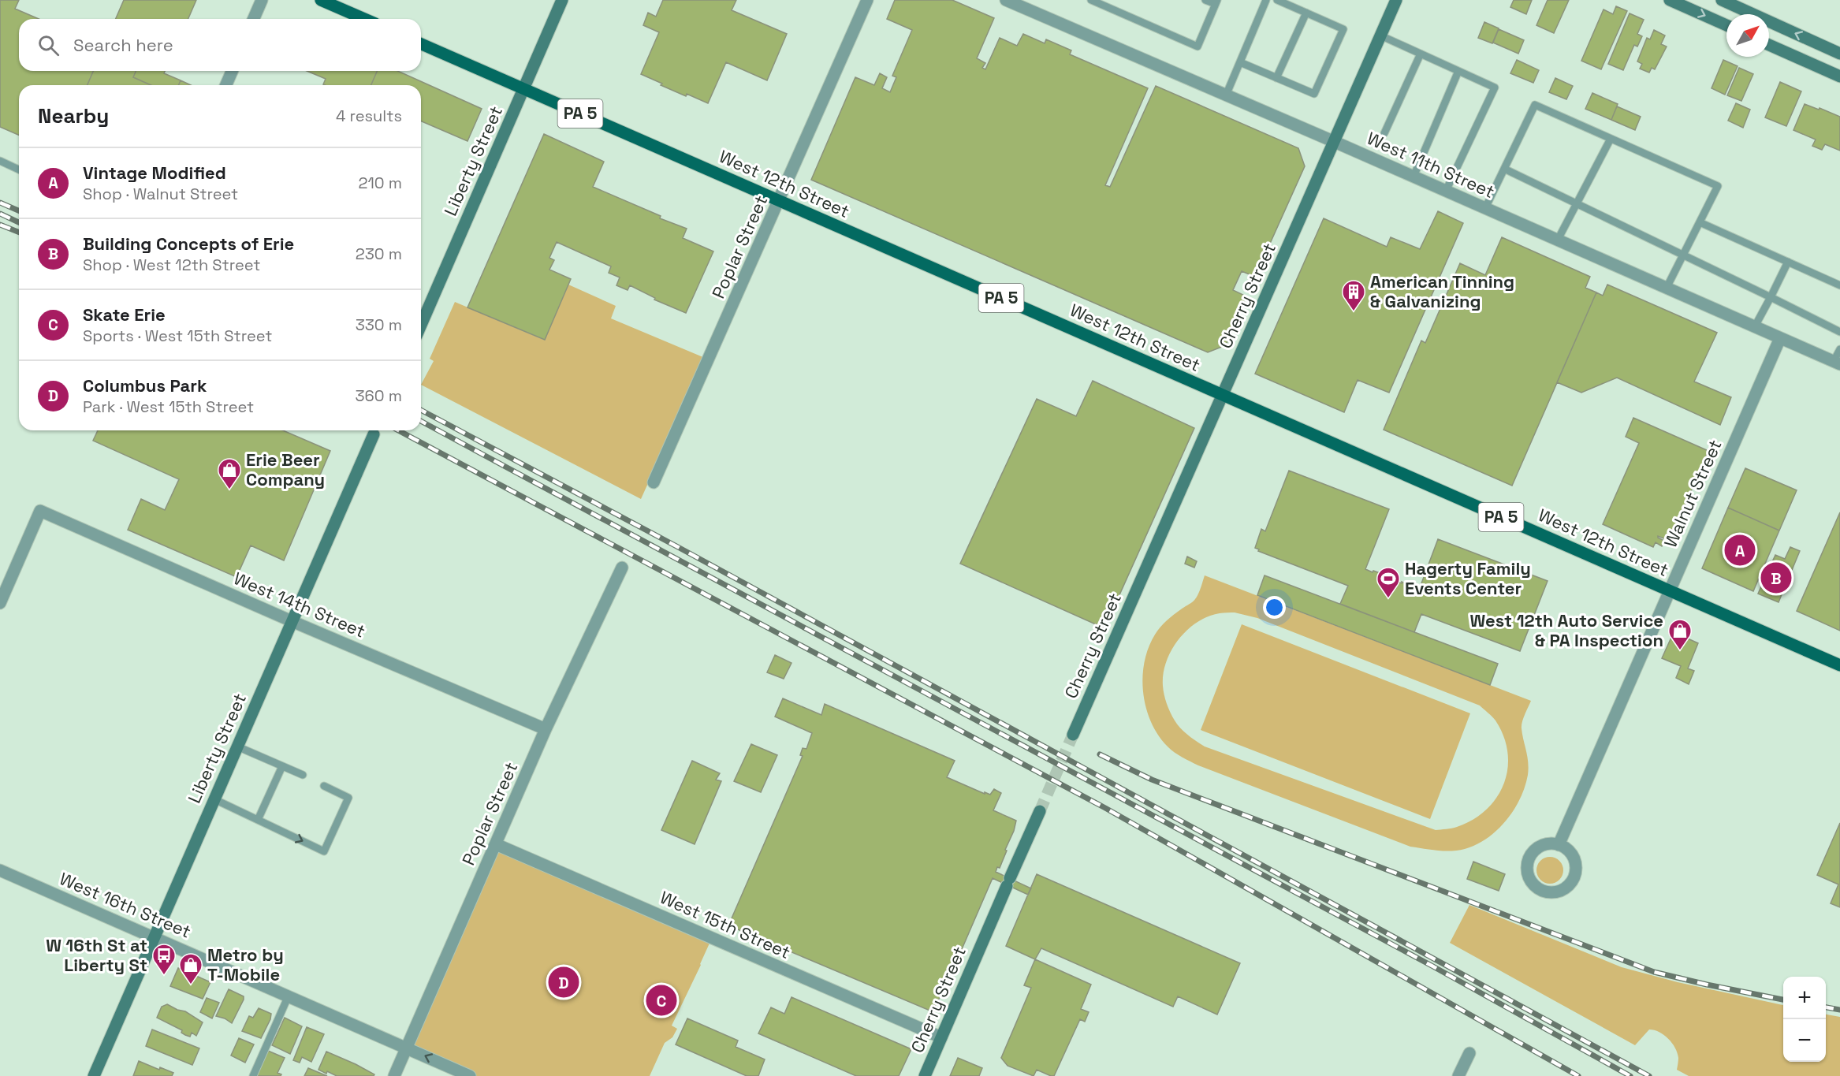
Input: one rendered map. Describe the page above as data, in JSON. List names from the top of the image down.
{
  "streets": {
    "main road": ["PA 5", "West 12th Street"],
    "street": [
      "Liberty Street",
      "West 11th Street",
      "Poplar Street",
      "Cherry Street",
      "Walnut Street",
      "West 14th Street",
      "West 16th Street",
      "West 15th Street"
    ]
  },
  "crossings": [
    ["Liberty Street", "West 12th Street"],
    ["Liberty Street", "West 14th Street"],
    ["Liberty Street", "West 16th Street"],
    ["West 11th Street", "Cherry Street"],
    ["West 11th Street", "Walnut Street"],
    ["West 12th Street", "Poplar Street"],
    ["West 12th Street", "Cherry Street"],
    ["West 12th Street", "Walnut Street"],
    ["Poplar Street", "West 14th Street"],
    ["Poplar Street", "West 16th Street"],
    ["Poplar Street", "West 15th Street"],
    ["Cherry Street", "West 15th Street"]
  ],
  "places": {
    "building": ["American Tinning & Galvanizing"],
    "shop": ["Erie Beer Company", "West 12th Auto Service & PA Inspection", "Metro by T-Mobile"],
    "sports": ["Hagerty Family Events Center"],
    "bus stop": ["W 16th St at Liberty St"]
  },
  "north": "top right",
  "page": {
    "search": "Search here",
    "heading": ["Nearby", "4 results"],
    "list": [
      {
        "mark": "A",
        "name": "Vintage Modified",
        "note": "Shop · Walnut Street",
        "value": "210 m"
      },
      {
        "mark": "B",
        "name": "Building Concepts of Erie",
        "note": "Shop · West 12th Street",
        "value": "230 m"
      },
      {
        "mark": "C",
        "name": "Skate Erie",
        "note": "Sports · West 15th Street",
        "value": "330 m"
      },
      {
        "mark": "D",
        "name": "Columbus Park",
        "note": "Park · West 15th Street",
        "value": "360 m"
      }
    ],
    "pins": [
      "A",
      "B",
      "D",
      "C"
    ],
    "map_buttons": ["+", "−"]
  }
}
